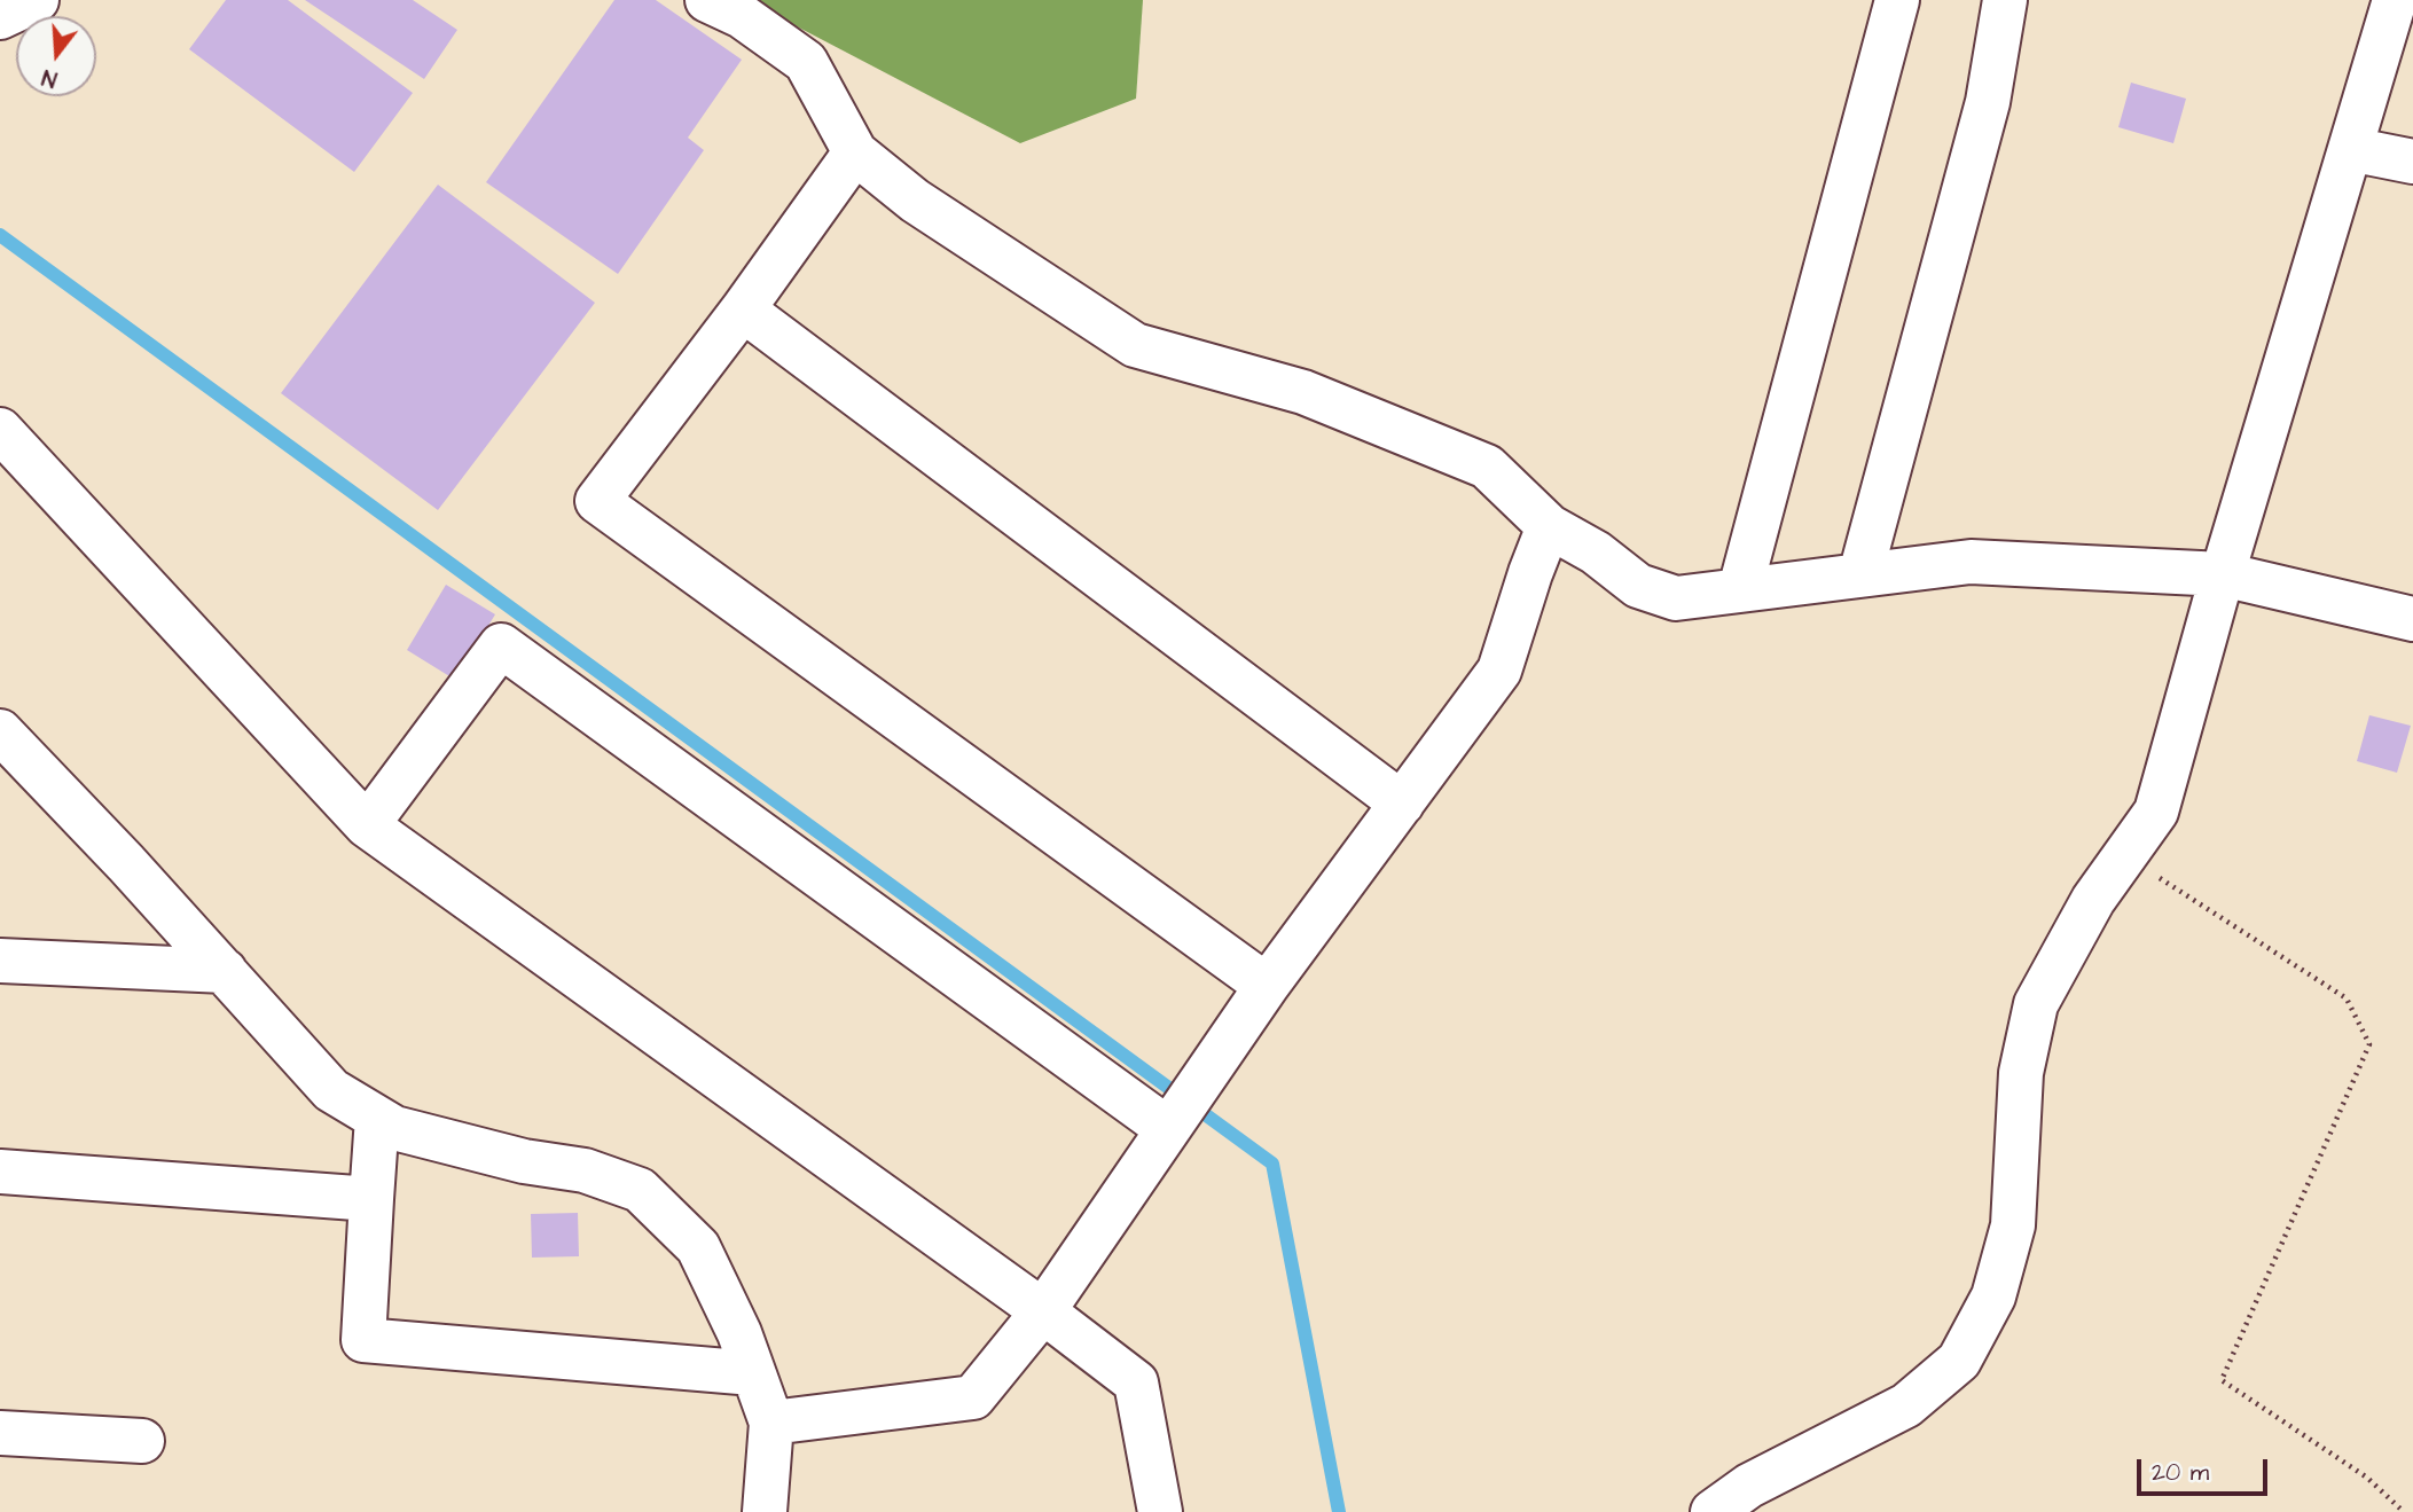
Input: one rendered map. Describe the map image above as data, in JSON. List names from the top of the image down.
{
  "scale_bar": "20 m",
  "north": "bottom"
}
